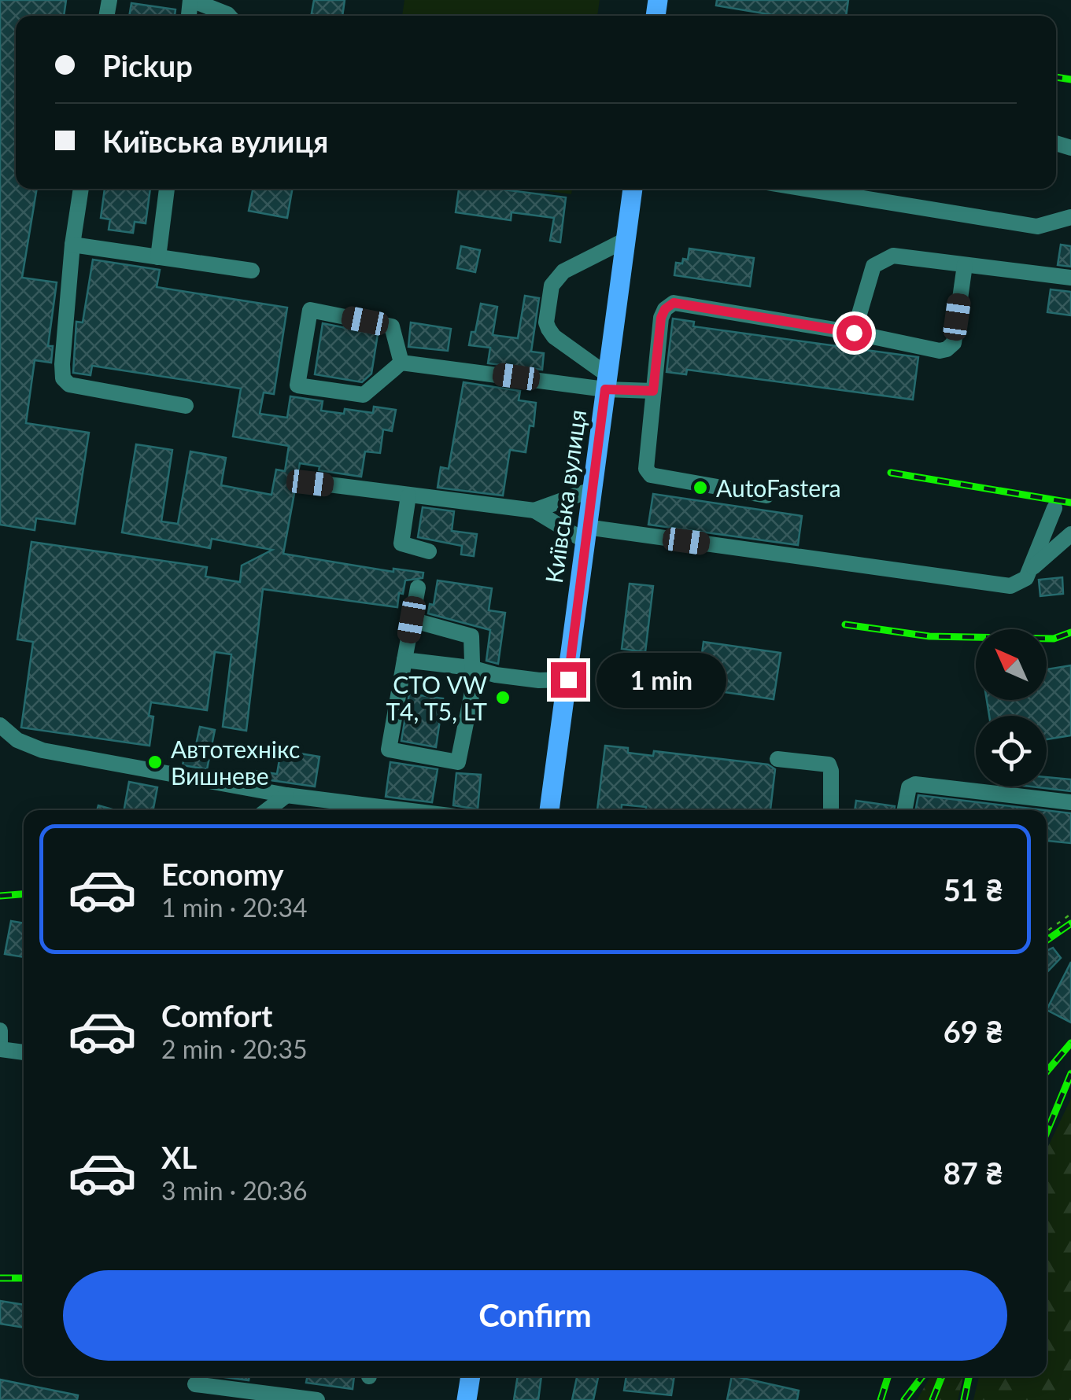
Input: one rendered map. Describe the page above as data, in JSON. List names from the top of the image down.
{
  "streets": {
    "main road": ["Київська вулиця"]
  },
  "places": ["AutoFastera", "СТО VW T4, T5, LT", "Автотехнікс Вишневе"],
  "north": "top left",
  "page": {
    "banner": ["Pickup", "Київська вулиця"],
    "bubble": "1 min",
    "list": [
      {
        "name": "Economy",
        "note": "1 min · 20:34",
        "value": "51 ₴"
      },
      {
        "name": "Comfort",
        "note": "2 min · 20:35",
        "value": "69 ₴"
      },
      {
        "name": "XL",
        "note": "3 min · 20:36",
        "value": "87 ₴"
      }
    ],
    "buttons": "Confirm"
  }
}
